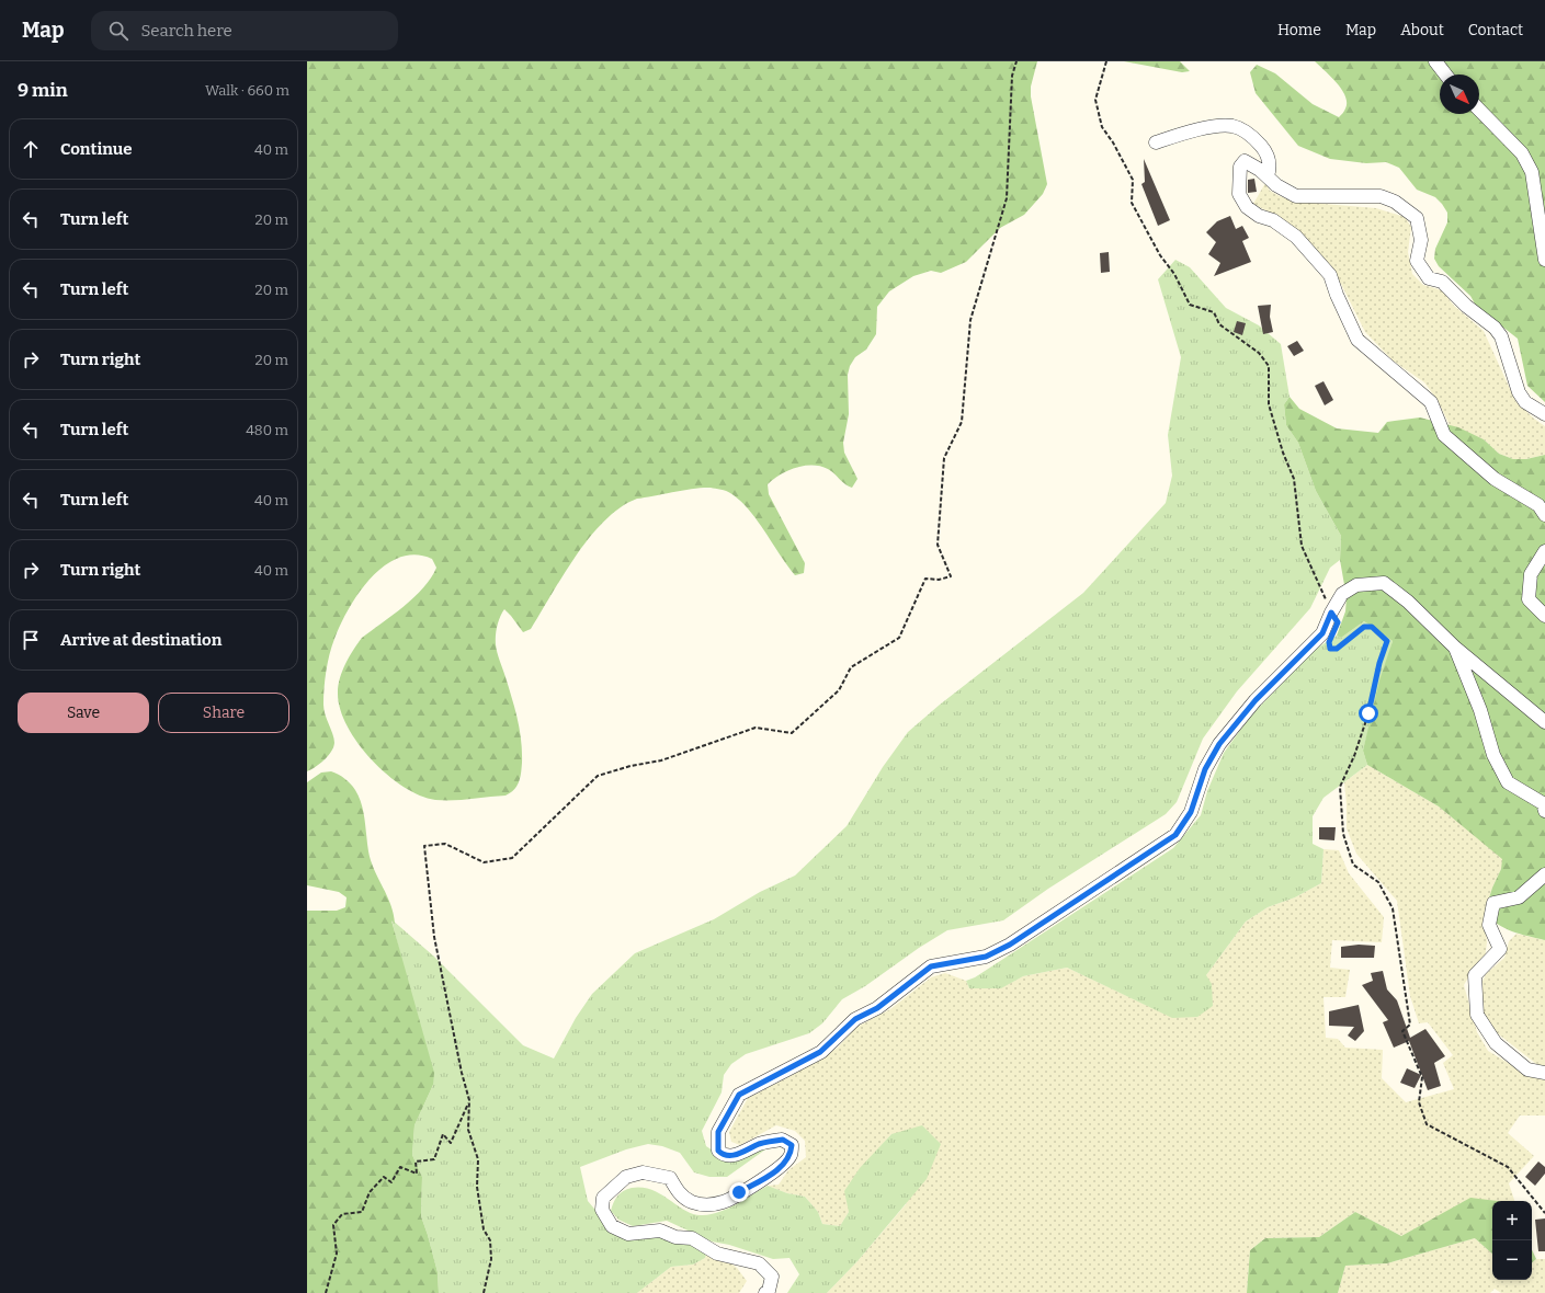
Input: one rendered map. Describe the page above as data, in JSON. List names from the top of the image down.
{
  "north": "bottom right",
  "page": {
    "header": "Map",
    "search": "Search here",
    "nav": [
      "Home",
      "Map",
      "About",
      "Contact"
    ],
    "heading": ["9 min", "Walk · 660 m"],
    "list": [
      ["Continue", "40 m"],
      ["Turn left", "20 m"],
      ["Turn left", "20 m"],
      ["Turn right", "20 m"],
      ["Turn left", "480 m"],
      ["Turn left", "40 m"],
      ["Turn right", "40 m"],
      "Arrive at destination"
    ],
    "buttons": ["Save", "Share"],
    "map_buttons": ["+", "−"]
  }
}
